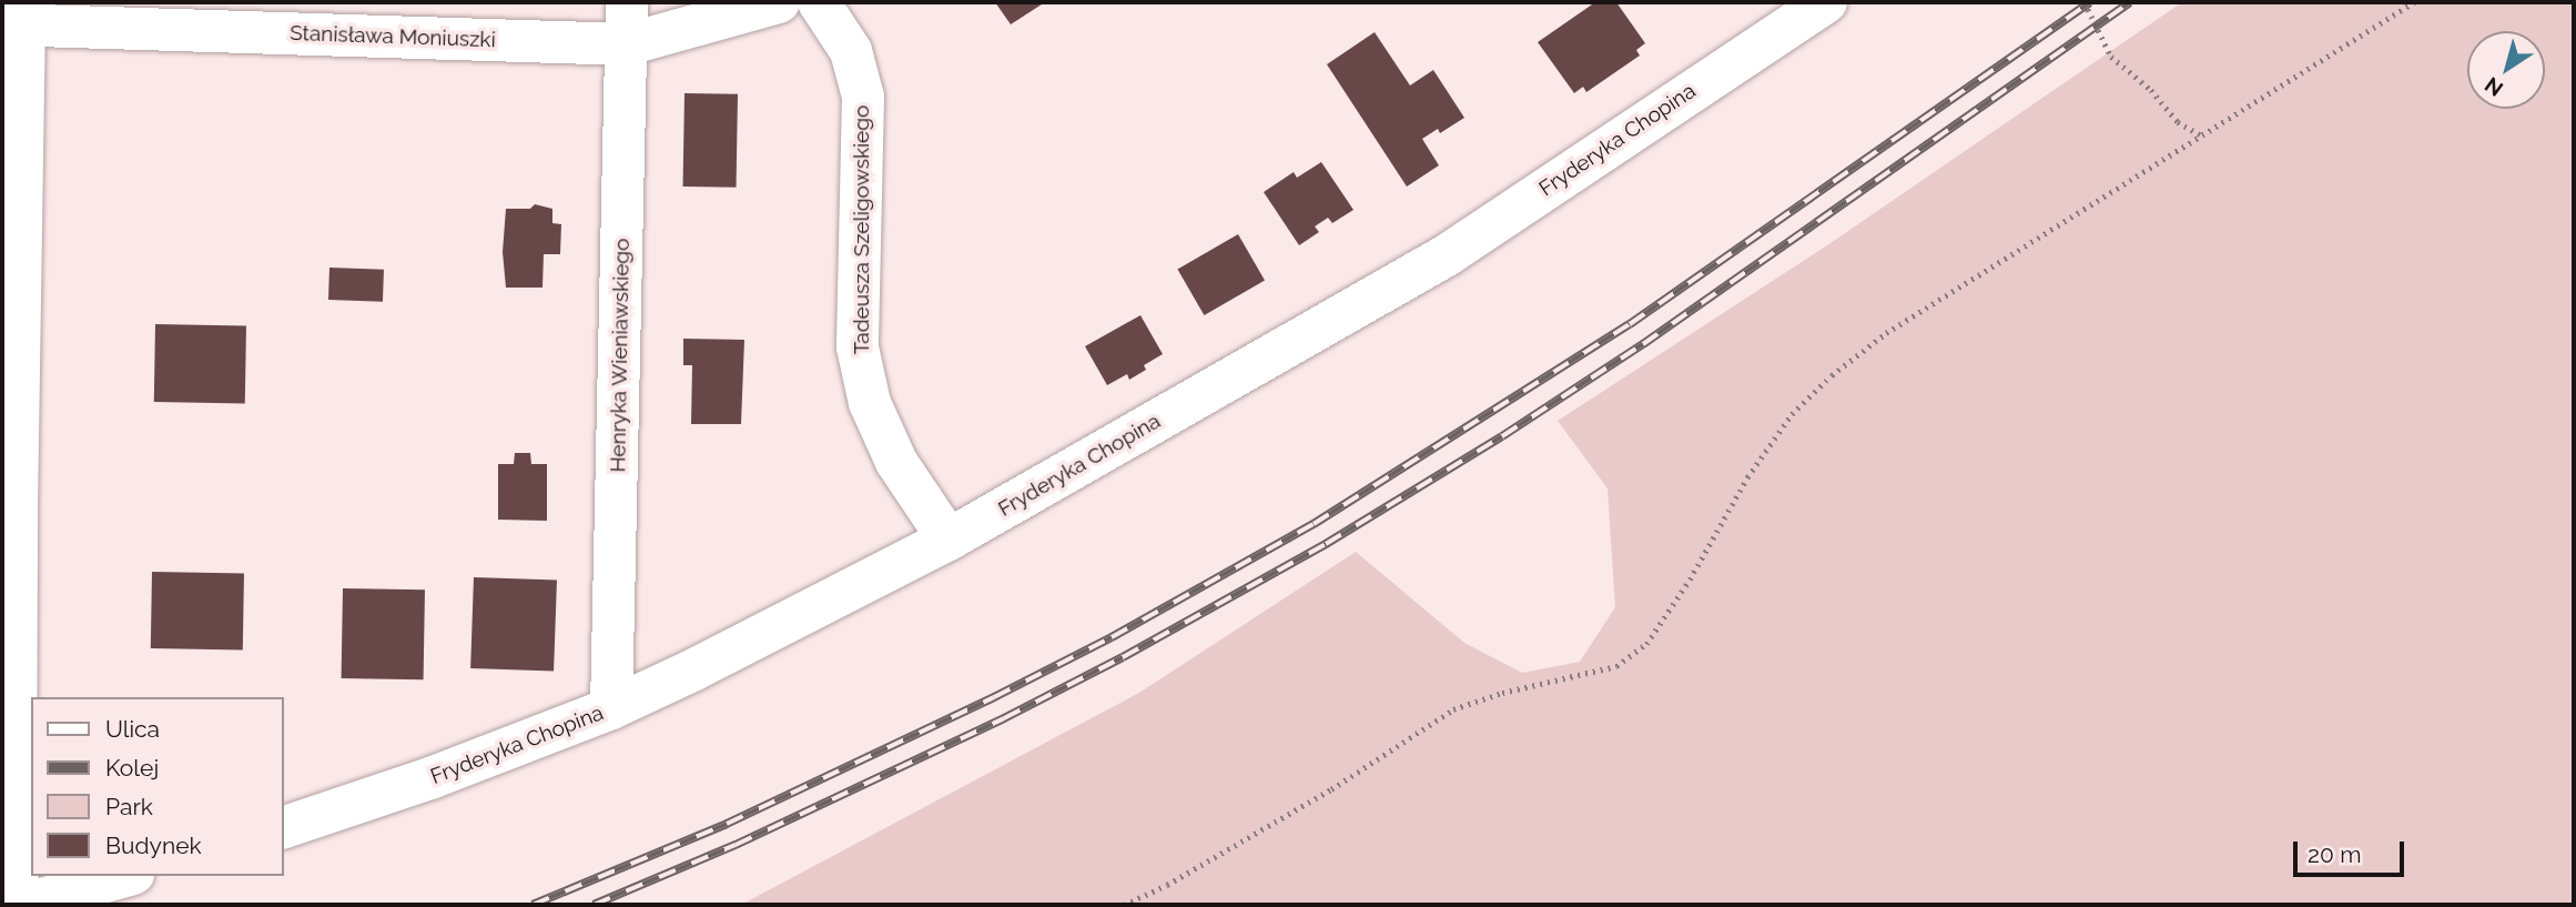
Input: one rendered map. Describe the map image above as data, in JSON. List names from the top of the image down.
{
  "streets": {
    "street": [
      "Stanisława Moniuszki",
      "Fryderyka Chopina",
      "Tadeusza Szeligowskiego",
      "Henryka Wieniawskiego"
    ]
  },
  "crossings": [
    ["Stanisława Moniuszki", "Henryka Wieniawskiego"],
    ["Fryderyka Chopina", "Tadeusza Szeligowskiego"],
    ["Fryderyka Chopina", "Henryka Wieniawskiego"]
  ],
  "legend": [
    "Ulica",
    "Kolej",
    "Park",
    "Budynek"
  ],
  "scale_bar": "20 m",
  "north": "bottom left"
}
